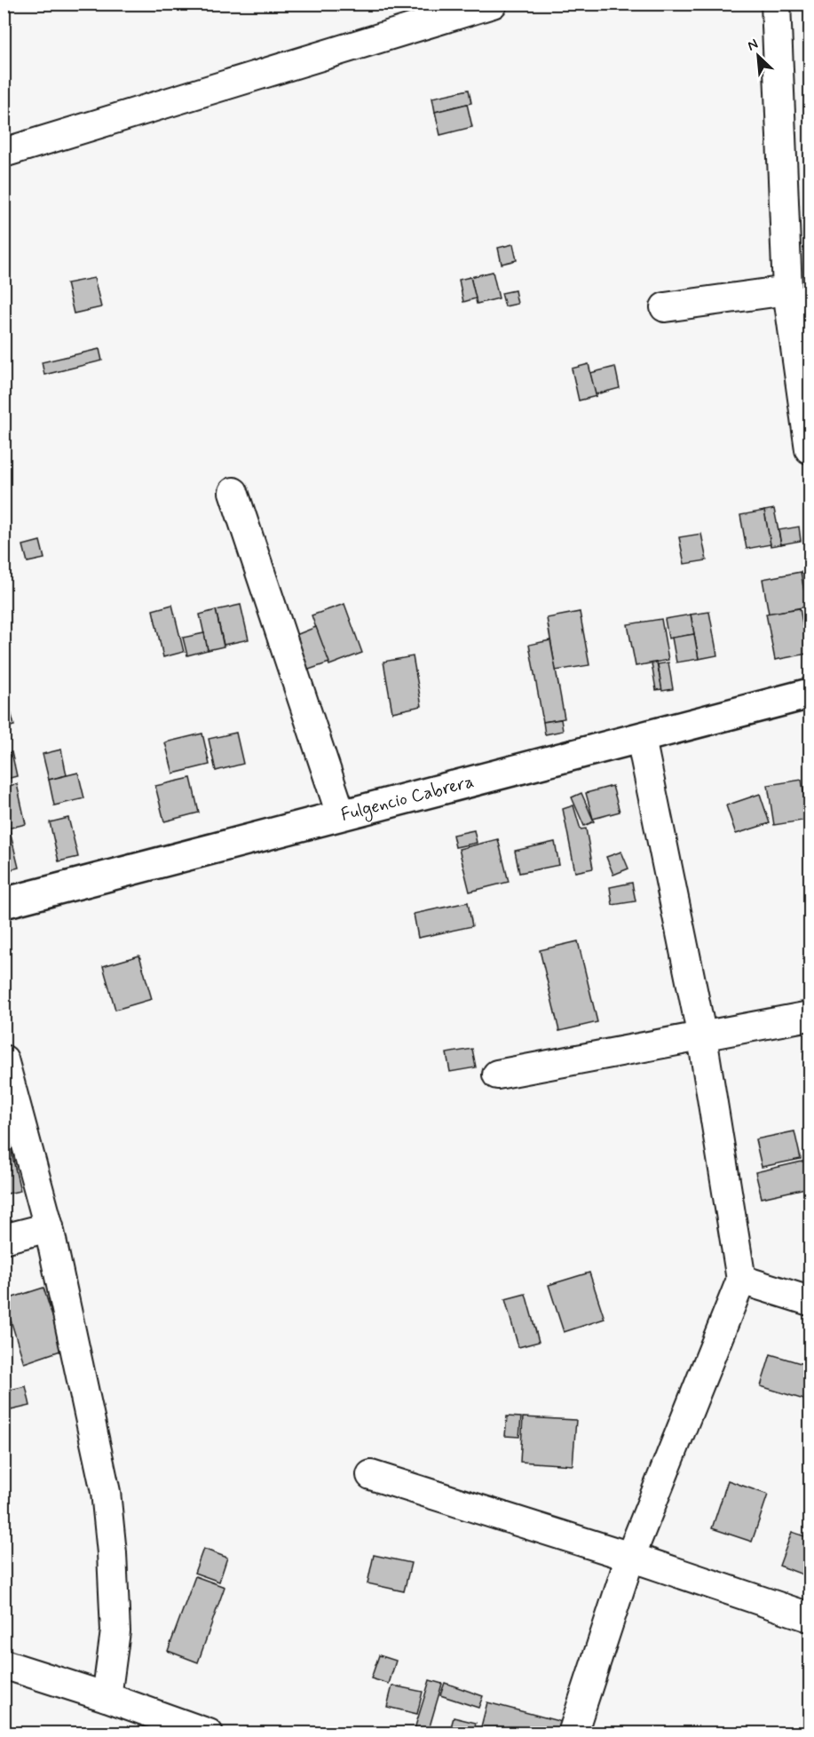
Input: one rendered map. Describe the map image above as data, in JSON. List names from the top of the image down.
{
  "streets": {
    "main road": ["Fulgencio Cabrera"]
  },
  "north": "top left"
}
